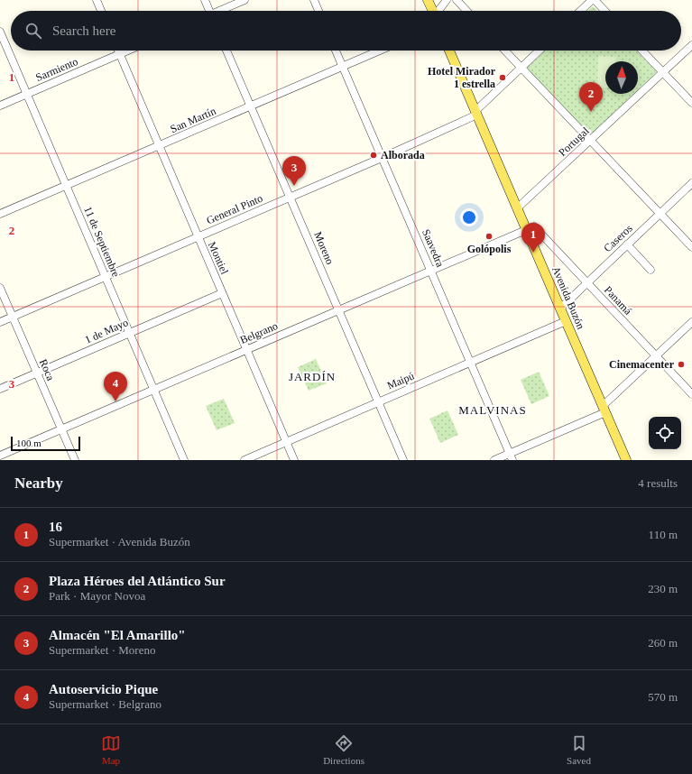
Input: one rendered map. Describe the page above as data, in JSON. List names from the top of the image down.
{
  "streets": {
    "main road": ["Avenida Buzón"],
    "street": [
      "Sarmiento",
      "San Martín",
      "Portugal",
      "General Pinto",
      "Caseros",
      "11 de Septiembre",
      "Moreno",
      "Saavedra",
      "Montiel",
      "Panamá",
      "1 de Mayo",
      "Belgrano",
      "Roca",
      "Maipú"
    ]
  },
  "crossings": [
    ["Sarmiento", "11 de Septiembre"],
    ["Sarmiento", "Montiel"],
    ["San Martín", "11 de Septiembre"],
    ["San Martín", "Moreno"],
    ["San Martín", "Saavedra"],
    ["San Martín", "Montiel"],
    ["Portugal", "Avenida Buzón"],
    ["General Pinto", "11 de Septiembre"],
    ["General Pinto", "Moreno"],
    ["General Pinto", "Saavedra"],
    ["General Pinto", "Montiel"],
    ["General Pinto", "Avenida Buzón"],
    ["General Pinto", "Roca"],
    ["Caseros", "Avenida Buzón"],
    ["Caseros", "Panamá"],
    ["11 de Septiembre", "1 de Mayo"],
    ["11 de Septiembre", "Belgrano"],
    ["Moreno", "Belgrano"],
    ["Moreno", "Maipú"],
    ["Saavedra", "Belgrano"],
    ["Saavedra", "Maipú"],
    ["Montiel", "1 de Mayo"],
    ["Montiel", "Belgrano"],
    ["Montiel", "Maipú"],
    ["Avenida Buzón", "Panamá"],
    ["Avenida Buzón", "Belgrano"],
    ["Avenida Buzón", "Maipú"],
    ["Panamá", "Belgrano"],
    ["1 de Mayo", "Roca"],
    ["Belgrano", "Roca"]
  ],
  "districts": ["JARDÍN", "MALVINAS"],
  "places": [
    "Hotel Mirador 1 estrella",
    "Alborada",
    "Golópolis",
    "Cinemacenter"
  ],
  "scale_bar": "100 m",
  "north": "top",
  "page": {
    "search": "Search here",
    "pins": [
      "2",
      "3",
      "1",
      "4"
    ],
    "scale": "100 m",
    "heading": ["Nearby", "4 results"],
    "list": [
      {
        "mark": "1",
        "name": "16",
        "note": "Supermarket · Avenida Buzón",
        "value": "110 m"
      },
      {
        "mark": "2",
        "name": "Plaza Héroes del Atlántico Sur",
        "note": "Park · Mayor Novoa",
        "value": "230 m"
      },
      {
        "mark": "3",
        "name": "Almacén \"El Amarillo\"",
        "note": "Supermarket · Moreno",
        "value": "260 m"
      },
      {
        "mark": "4",
        "name": "Autoservicio Pique",
        "note": "Supermarket · Belgrano",
        "value": "570 m"
      }
    ],
    "nav": ["Map", "Directions", "Saved"]
  },
  "grid": {
    "rows": ["1", "2", "3"]
  }
}
